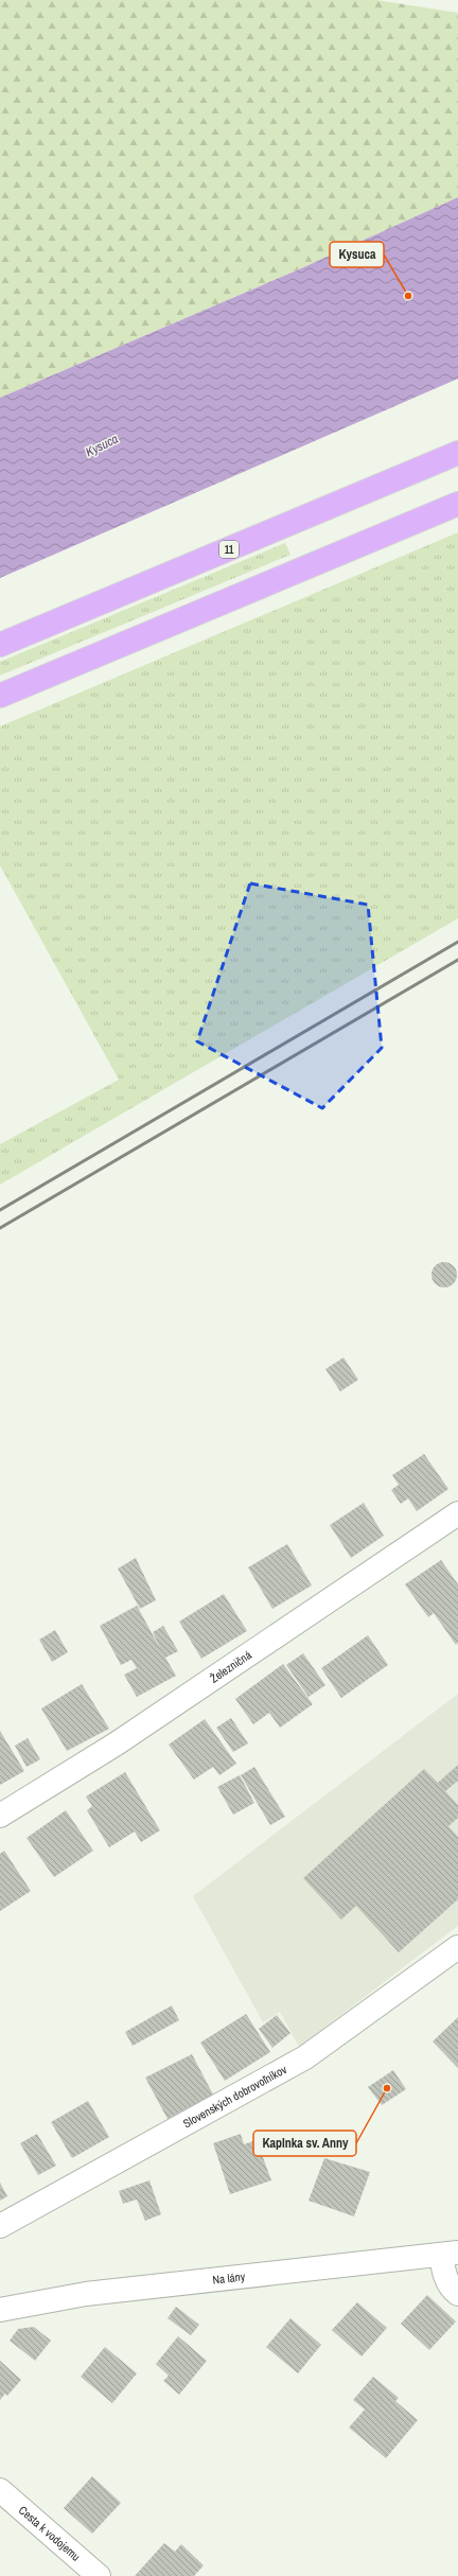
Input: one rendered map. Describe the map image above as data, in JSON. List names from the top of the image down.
{
  "streets": {
    "main road": ["11"],
    "street": [
      "Železničná",
      "Slovenských dobrovoľníkov",
      "Na lány",
      "Cesta k vodojemu"
    ]
  },
  "water": ["Kysuca"],
  "places": ["Kysuca", "Kaplnka sv. Anny"]
}
